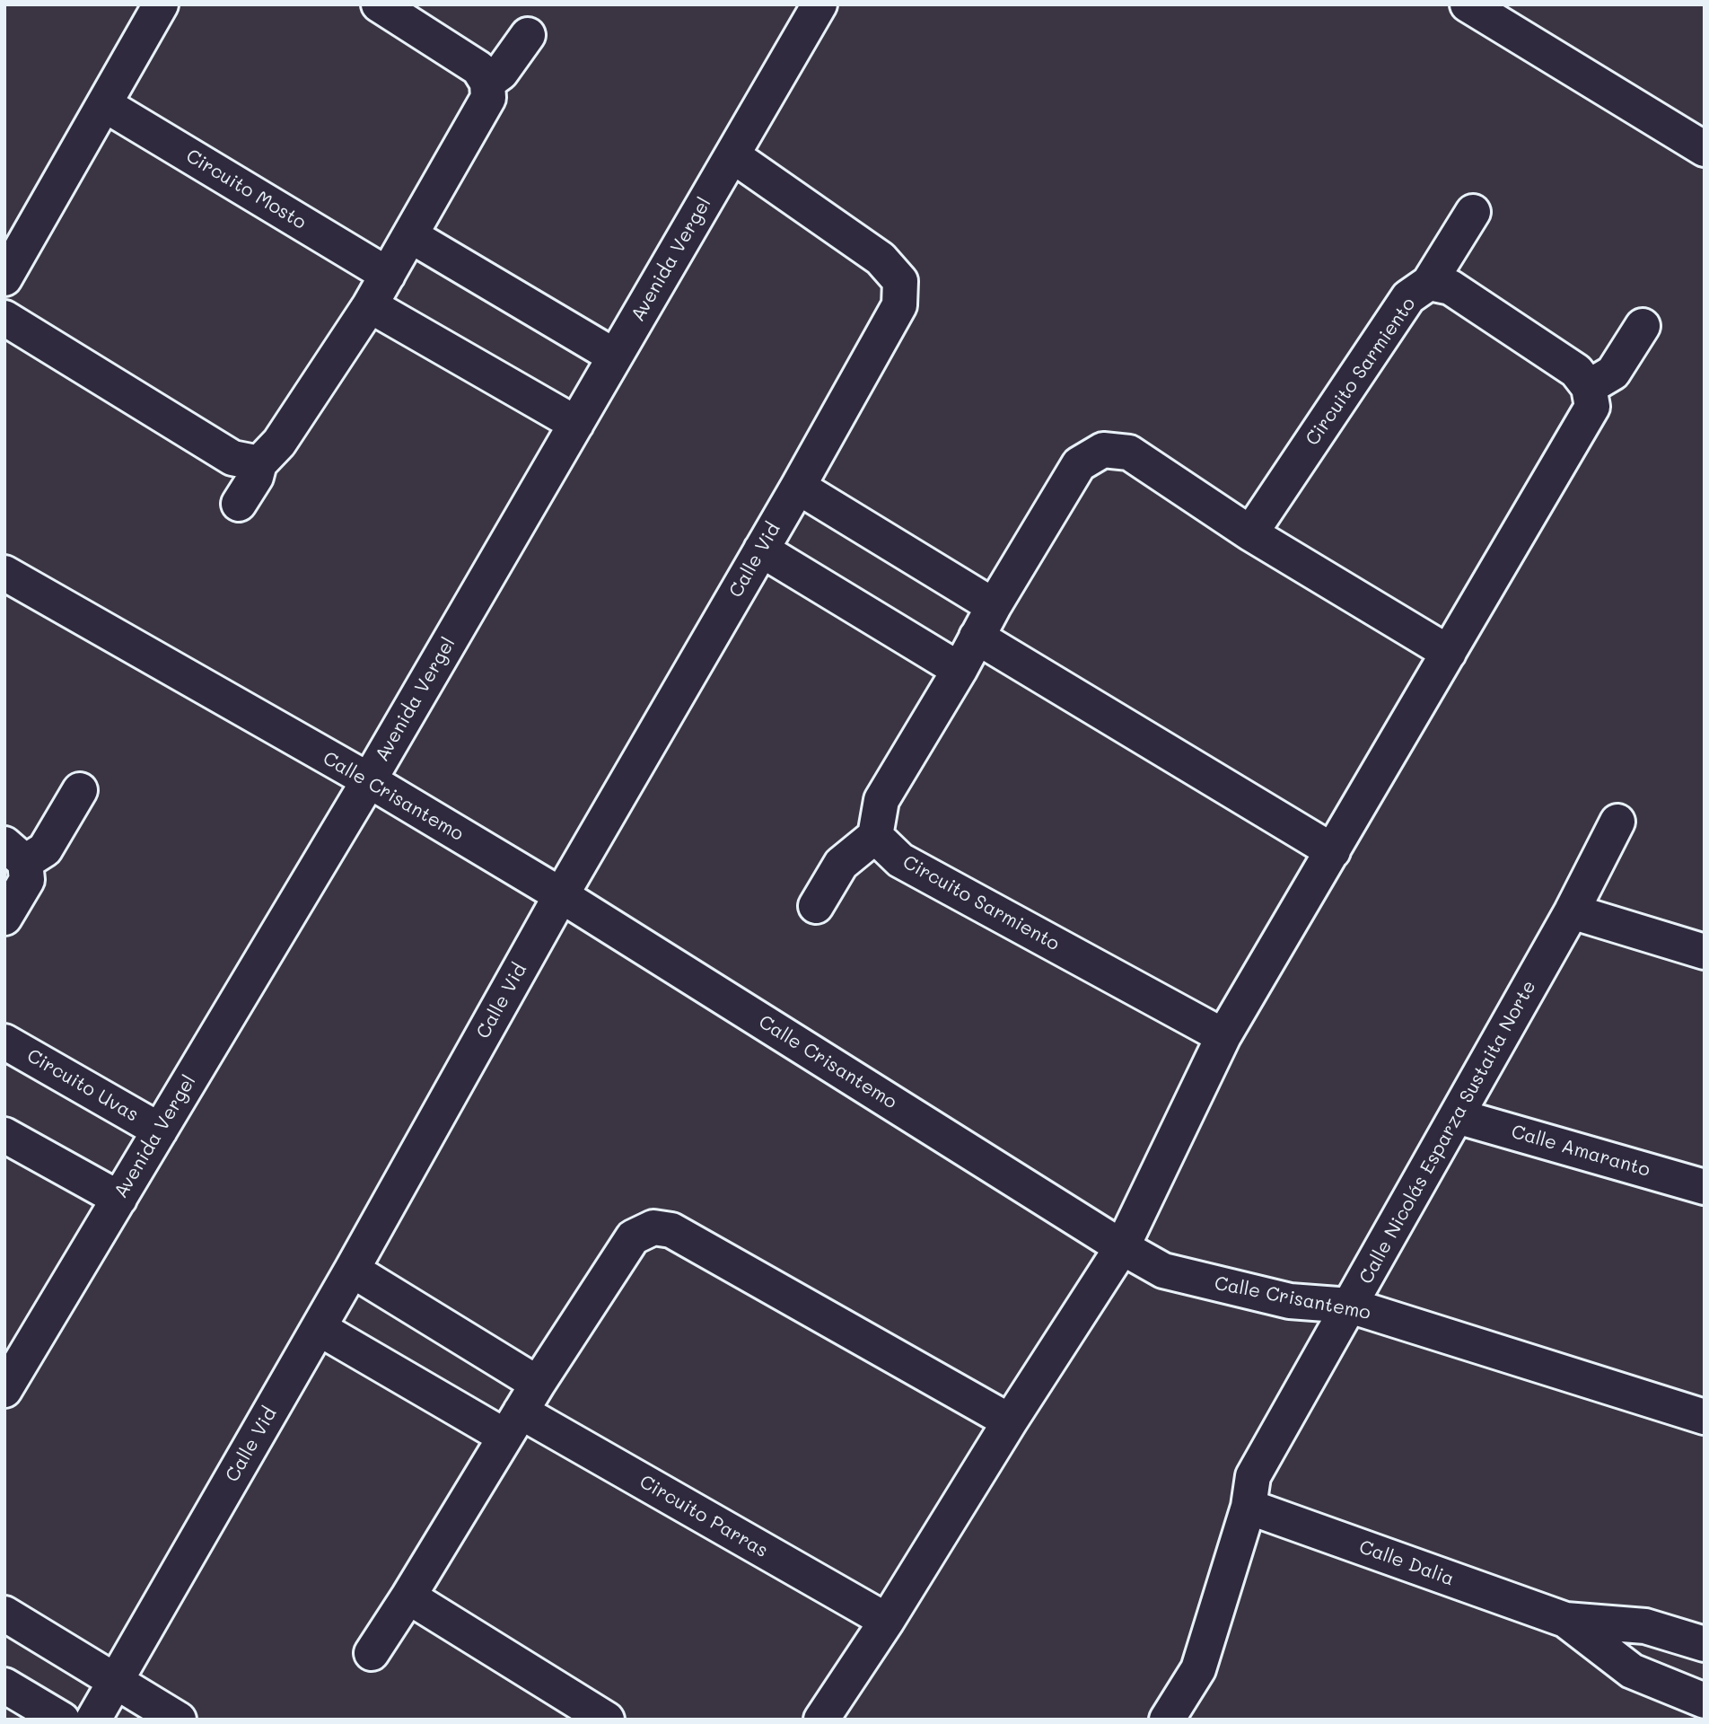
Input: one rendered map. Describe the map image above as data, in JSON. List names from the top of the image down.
{
  "streets": {
    "street": [
      "Circuito Mosto",
      "Avenida Vergel",
      "Circuito Sarmiento",
      "Calle Vid",
      "Calle Crisantemo",
      "Circuito Uvas",
      "Calle Nicolás Esparza Sustaita Norte",
      "Calle Amaranto",
      "Circuito Parras",
      "Calle Dalia"
    ]
  },
  "crossings": [
    ["Avenida Vergel", "Calle Vid"],
    ["Avenida Vergel", "Calle Crisantemo"],
    ["Avenida Vergel", "Circuito Uvas"],
    ["Calle Vid", "Calle Crisantemo"],
    ["Calle Vid", "Circuito Parras"],
    ["Calle Crisantemo", "Calle Nicolás Esparza Sustaita Norte"],
    ["Calle Nicolás Esparza Sustaita Norte", "Calle Amaranto"],
    ["Calle Nicolás Esparza Sustaita Norte", "Calle Dalia"]
  ]
}
